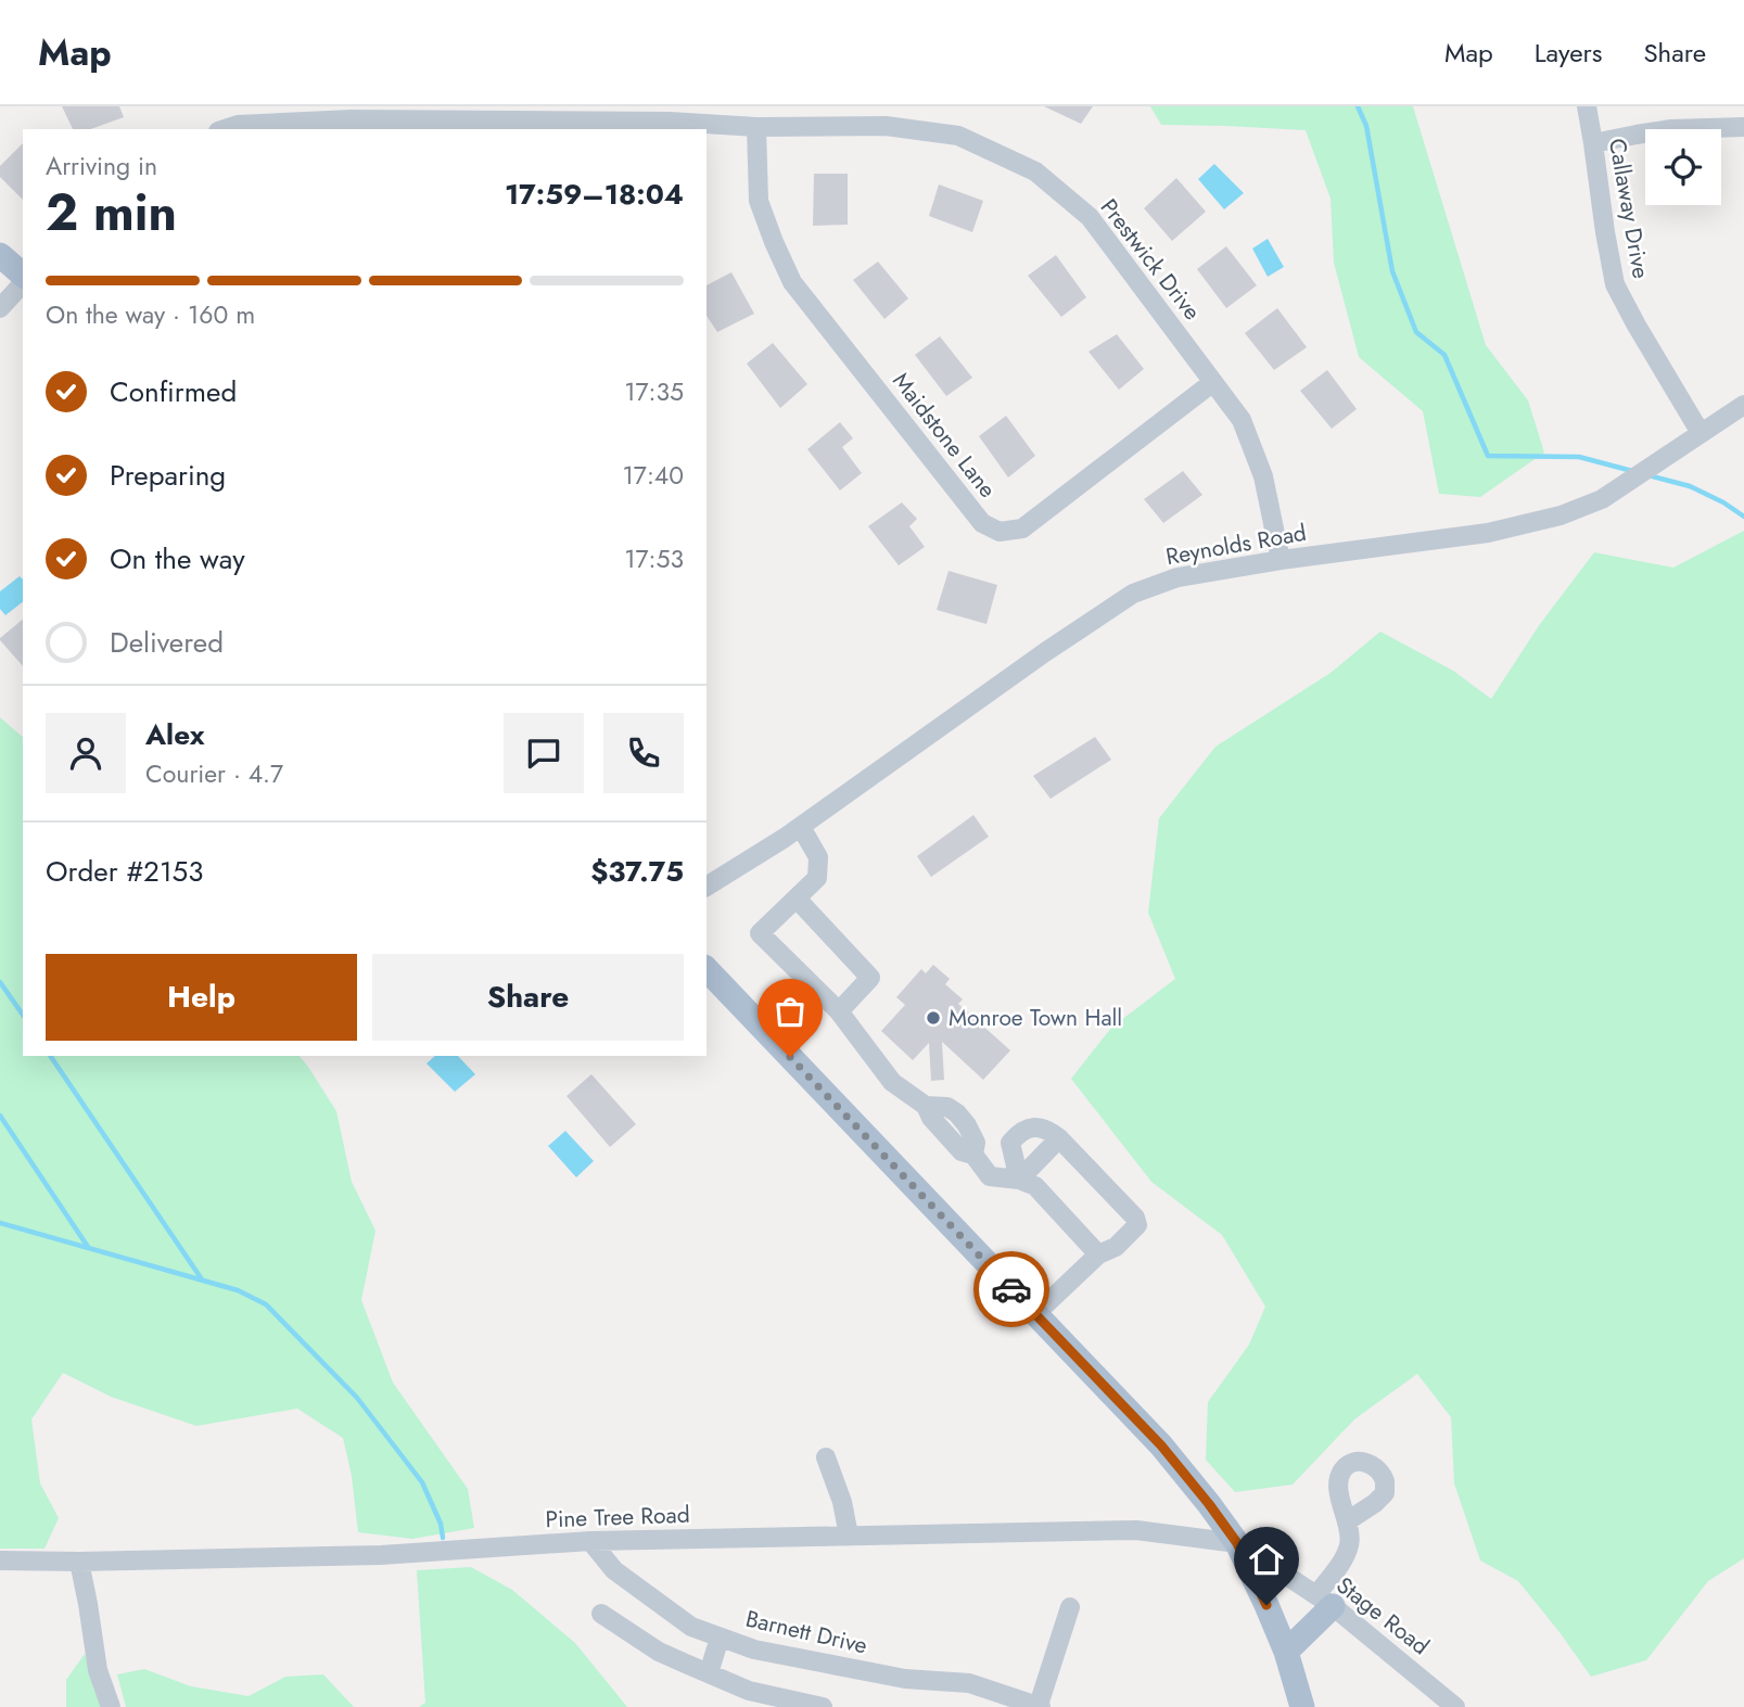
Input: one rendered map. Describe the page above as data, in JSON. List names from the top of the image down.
{
  "streets": {
    "street": [
      "Callaway Drive",
      "Prestwick Drive",
      "Maidstone Lane",
      "Reynolds Road",
      "Pine Tree Road",
      "Stage Road",
      "Barnett Drive"
    ]
  },
  "crossings": [
    ["Callaway Drive", "Reynolds Road"],
    ["Prestwick Drive", "Maidstone Lane"],
    ["Prestwick Drive", "Reynolds Road"],
    ["Pine Tree Road", "Stage Road"],
    ["Pine Tree Road", "Barnett Drive"]
  ],
  "places": ["Monroe Town Hall"],
  "page": {
    "header": "Map",
    "nav": ["Map", "Layers", "Share"],
    "heading": ["2 min", "Arriving in", "17:59–18:04"],
    "panel": [
      "Alex",
      "Courier · 4.7",
      "Order #2153",
      "$37.75"
    ],
    "bar": "On the way · 160 m",
    "list": [
      ["Confirmed", "17:35"],
      ["Preparing", "17:40"],
      ["On the way", "17:53"],
      "Delivered"
    ],
    "buttons": ["Help", "Share"]
  }
}
